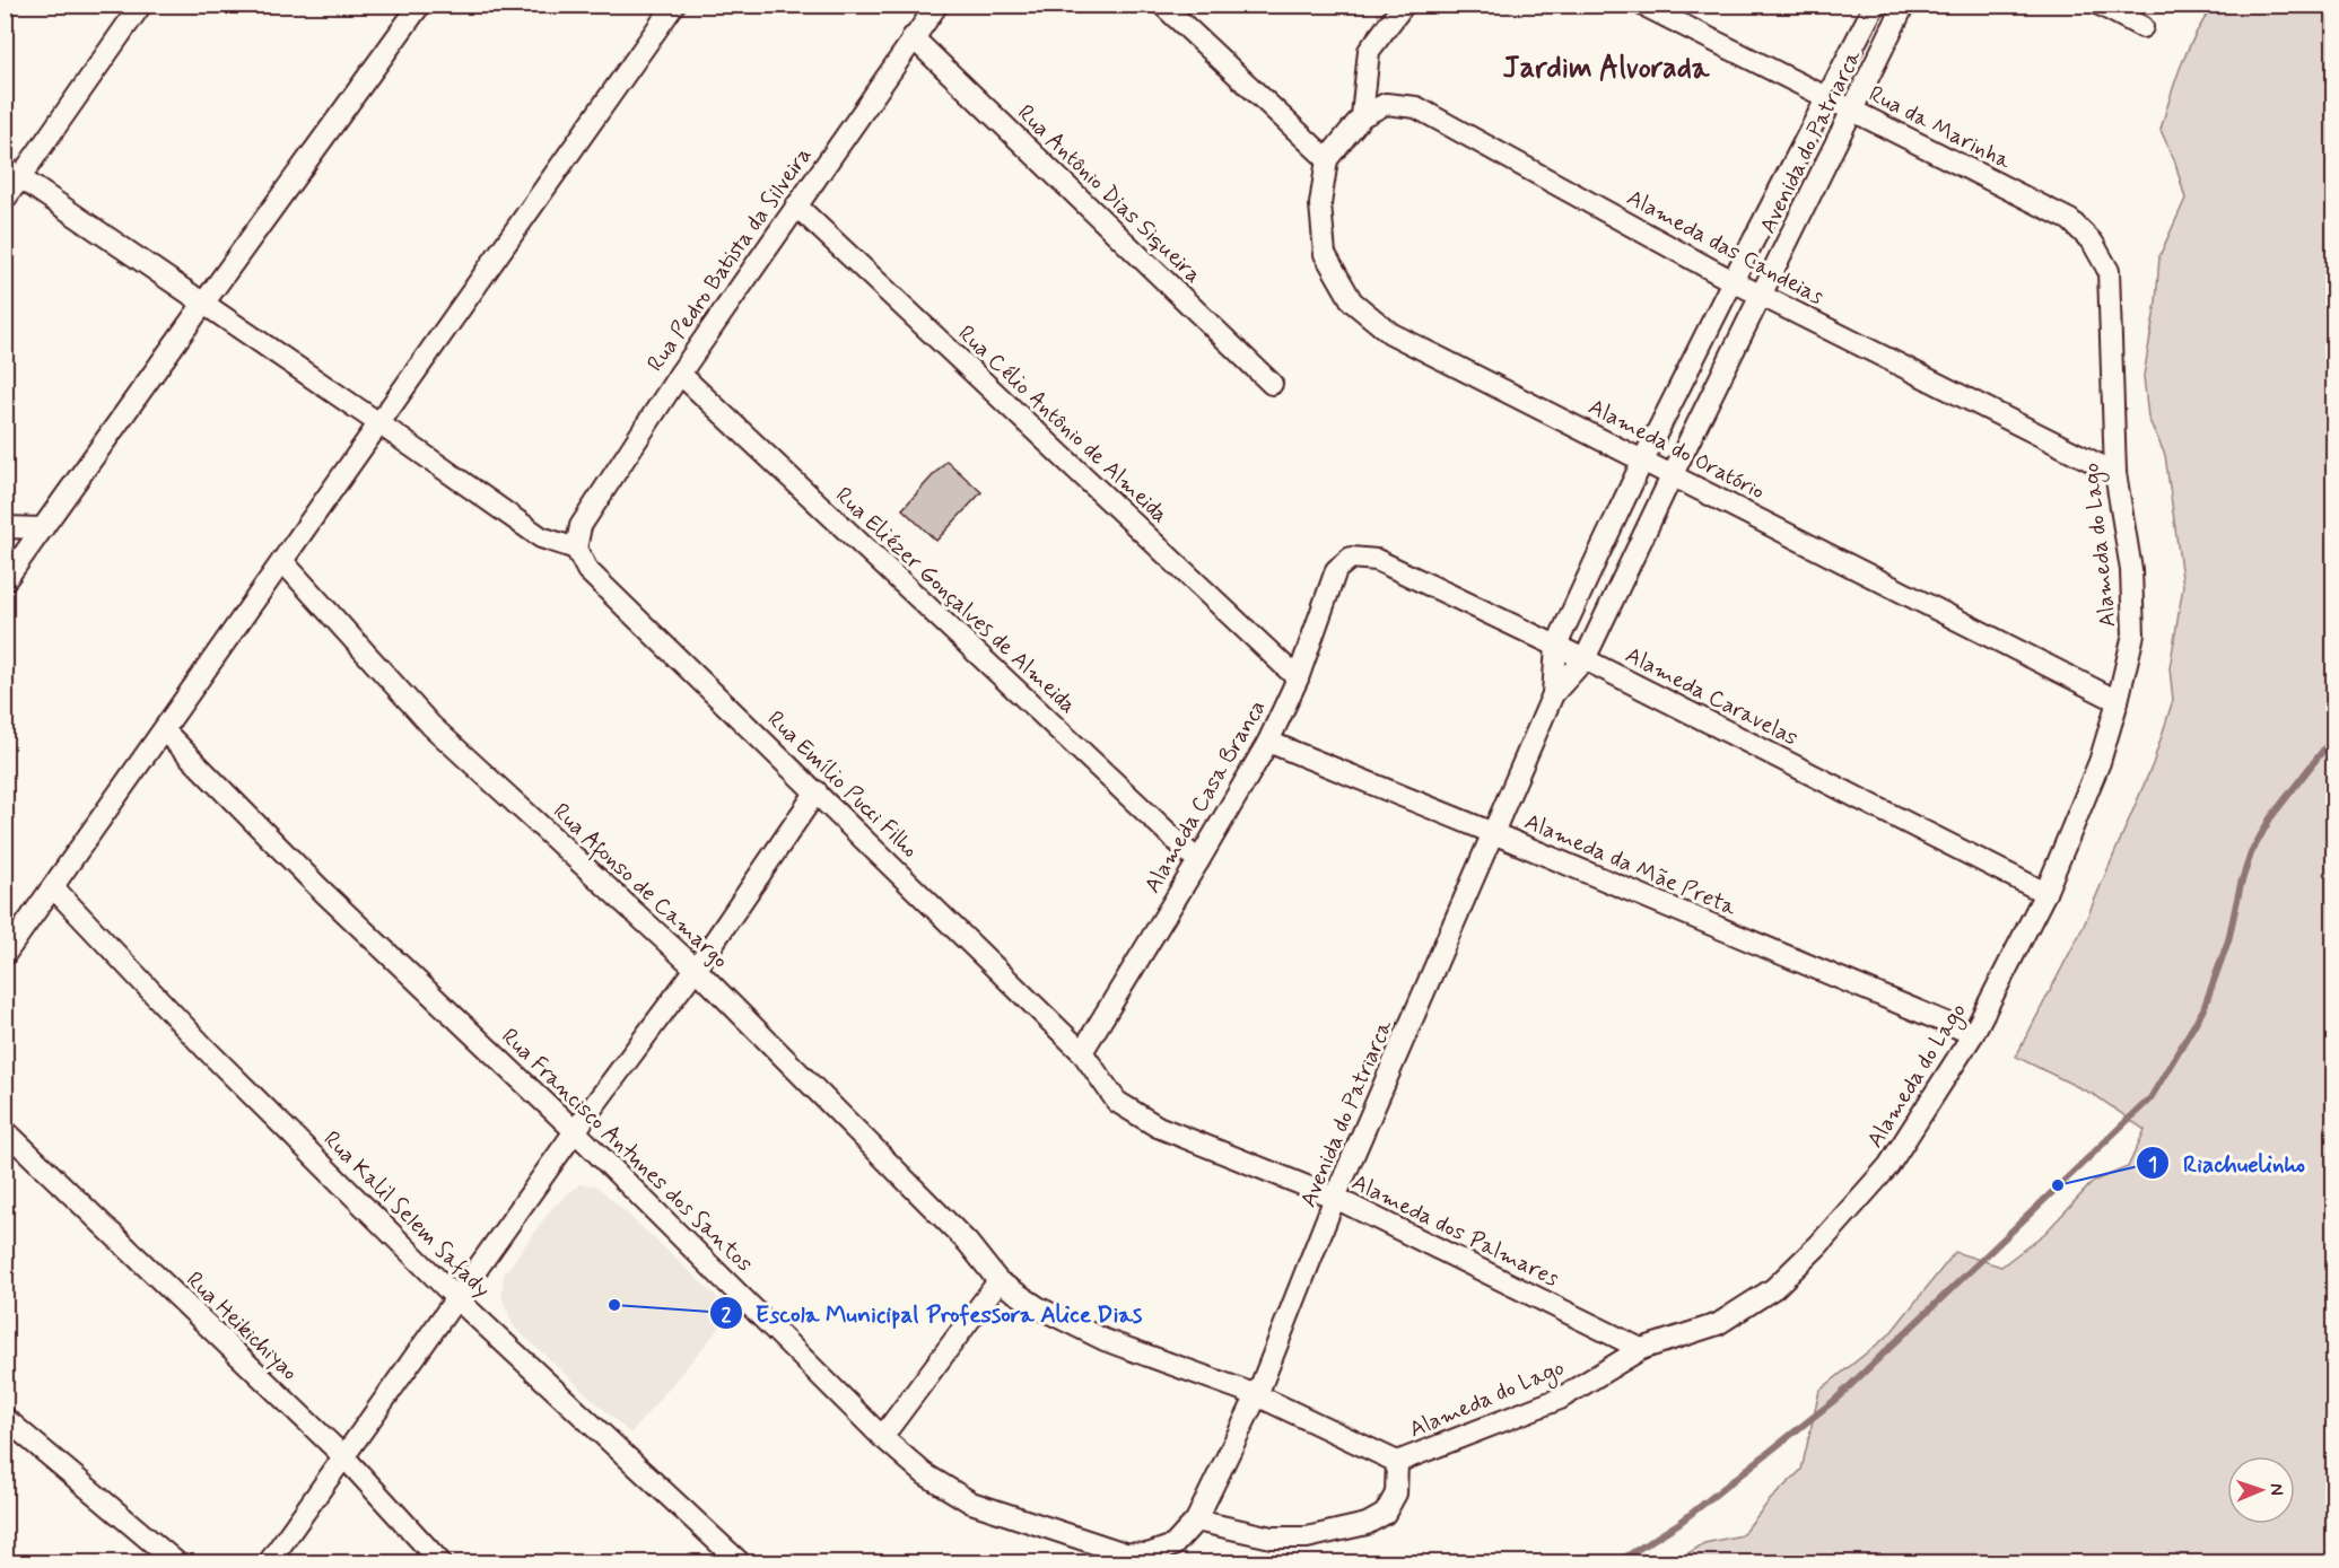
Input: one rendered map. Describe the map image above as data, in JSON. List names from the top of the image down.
{
  "streets": {
    "street": [
      "Rua da Marinha",
      "Avenida do Patriarca",
      "Rua Antônio Dias Siqueira",
      "Alameda das Candeias",
      "Rua Pedro Batista da Silveira",
      "Rua Célio Antônio de Almeida",
      "Alameda do Oratório",
      "Alameda do Lago",
      "Rua Eliézer Gonçalves de Almeida",
      "Alameda Caravelas",
      "Rua Emílio Pucci Filho",
      "Alameda Casa Branca",
      "Alameda da Mãe Preta",
      "Rua Afonso de Camargo",
      "Rua Francisco Antunes dos Santos",
      "Rua Kalil Selem Safady",
      "Alameda dos Palmares",
      "Rua Heikichiyao"
    ]
  },
  "crossings": [
    ["Rua da Marinha", "Avenida do Patriarca"],
    ["Rua da Marinha", "Alameda do Lago"],
    ["Avenida do Patriarca", "Alameda das Candeias"],
    ["Avenida do Patriarca", "Alameda do Oratório"],
    ["Avenida do Patriarca", "Alameda do Lago"],
    ["Avenida do Patriarca", "Alameda Caravelas"],
    ["Avenida do Patriarca", "Alameda da Mãe Preta"],
    ["Avenida do Patriarca", "Rua Afonso de Camargo"],
    ["Avenida do Patriarca", "Rua Francisco Antunes dos Santos"],
    ["Avenida do Patriarca", "Alameda dos Palmares"],
    ["Rua Antônio Dias Siqueira", "Rua Pedro Batista da Silveira"],
    ["Alameda das Candeias", "Alameda do Lago"],
    ["Rua Pedro Batista da Silveira", "Rua Célio Antônio de Almeida"],
    ["Rua Pedro Batista da Silveira", "Rua Eliézer Gonçalves de Almeida"],
    ["Rua Pedro Batista da Silveira", "Rua Emílio Pucci Filho"],
    ["Rua Célio Antônio de Almeida", "Alameda Casa Branca"],
    ["Alameda do Oratório", "Alameda do Lago"],
    ["Alameda do Lago", "Alameda Caravelas"],
    ["Alameda do Lago", "Alameda da Mãe Preta"],
    ["Alameda do Lago", "Rua Afonso de Camargo"],
    ["Alameda do Lago", "Alameda dos Palmares"],
    ["Rua Eliézer Gonçalves de Almeida", "Alameda Casa Branca"],
    ["Alameda Caravelas", "Alameda Casa Branca"],
    ["Rua Emílio Pucci Filho", "Alameda Casa Branca"],
    ["Rua Emílio Pucci Filho", "Alameda dos Palmares"],
    ["Alameda Casa Branca", "Alameda da Mãe Preta"],
    ["Alameda Casa Branca", "Alameda dos Palmares"]
  ],
  "districts": ["Jardim Alvorada"],
  "places": ["Riachuelinho", "Escola Municipal Professora Alice Dias"],
  "north": "right"
}
